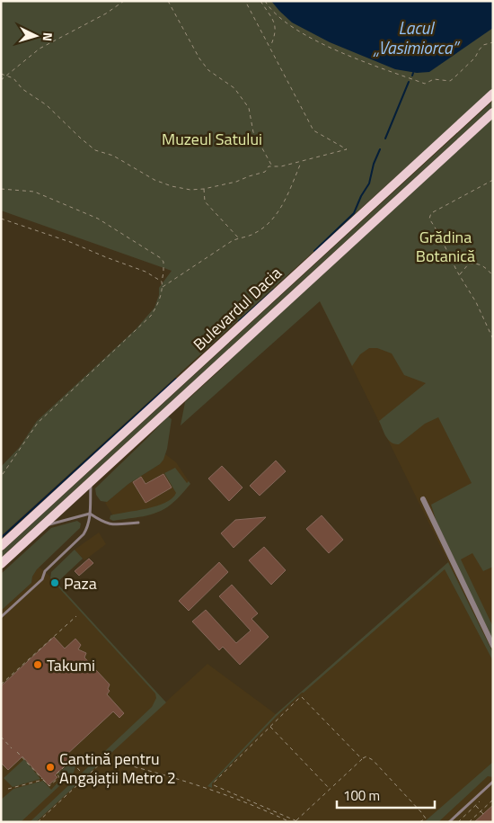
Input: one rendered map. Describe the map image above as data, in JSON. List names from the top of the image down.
{
  "streets": {
    "main road": ["Bulevardul Dacia"]
  },
  "water": ["Lacul „Vasimiorca”"],
  "parks": ["Muzeul Satului", "Grădina Botanică"],
  "places": ["Paza", "Takumi", "Cantină pentru Angajații Metro 2"],
  "scale_bar": "100 m",
  "north": "right"
}
